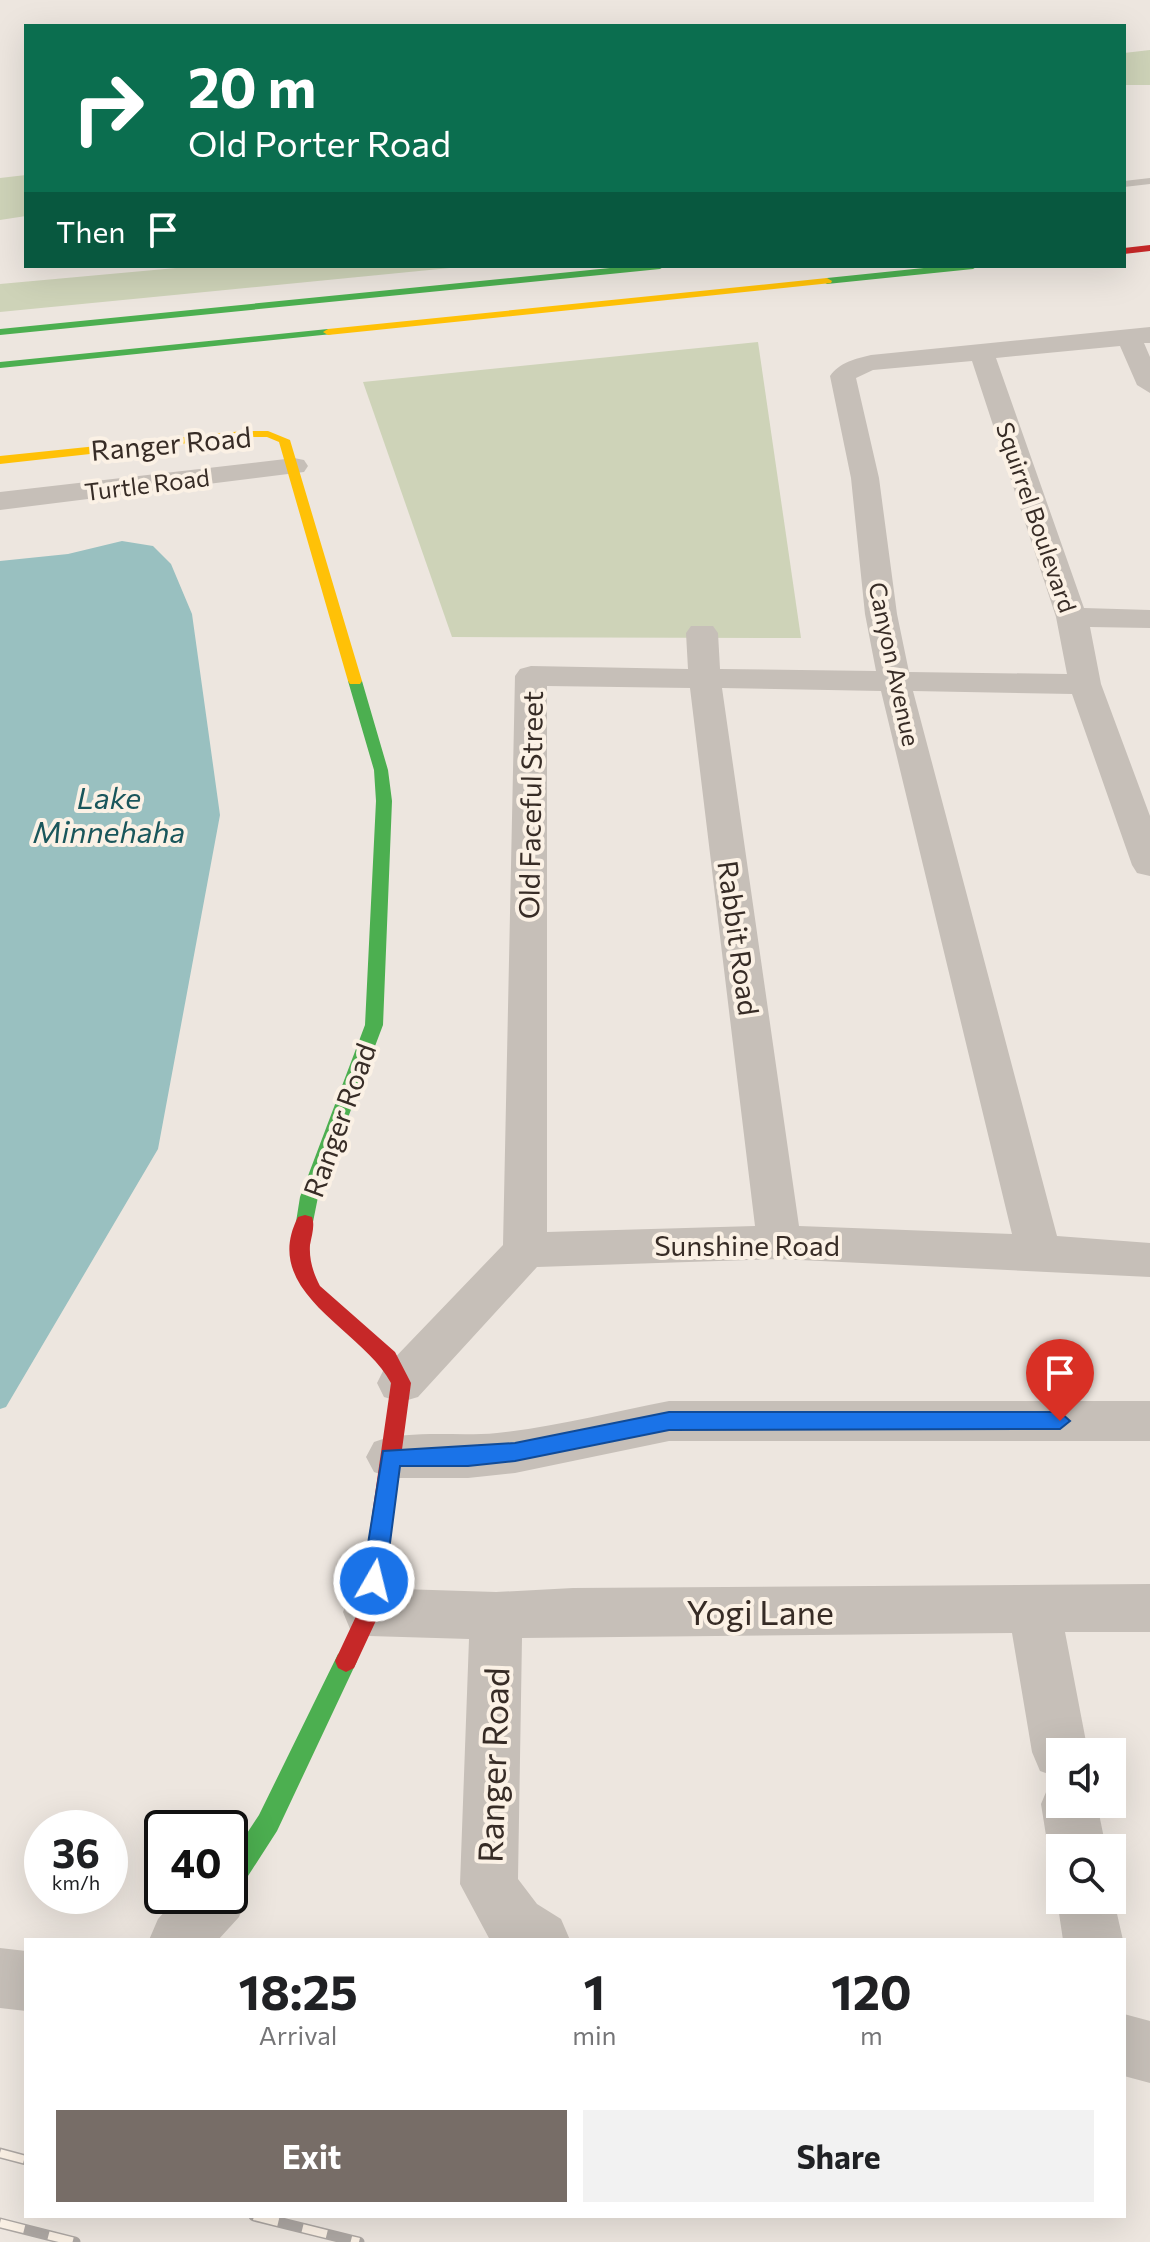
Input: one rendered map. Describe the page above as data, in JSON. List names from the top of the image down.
{
  "streets": {
    "main road": ["Ranger Road"],
    "street": [
      "Turtle Road",
      "Squirrel Boulevard",
      "Canyon Avenue",
      "Old Faceful Street",
      "Rabbit Road",
      "Sunshine Road",
      "Yogi Lane"
    ]
  },
  "crossings": [
    ["Ranger Road", "Turtle Road"],
    ["Ranger Road", "Yogi Lane"],
    ["Squirrel Boulevard", "Canyon Avenue"],
    ["Squirrel Boulevard", "Old Faceful Street"],
    ["Canyon Avenue", "Old Faceful Street"],
    ["Canyon Avenue", "Sunshine Road"],
    ["Old Faceful Street", "Rabbit Road"],
    ["Old Faceful Street", "Sunshine Road"],
    ["Rabbit Road", "Sunshine Road"]
  ],
  "water": ["Lake Minnehaha"],
  "page": {
    "turn": ["20 m", "Old Porter Road"],
    "then": "Then",
    "speed": "36 km/h",
    "limit": "40",
    "eta": [
      "18:25",
      "Arrival",
      "1",
      "min",
      "120",
      "m"
    ],
    "buttons": ["Exit", "Share"]
  }
}
